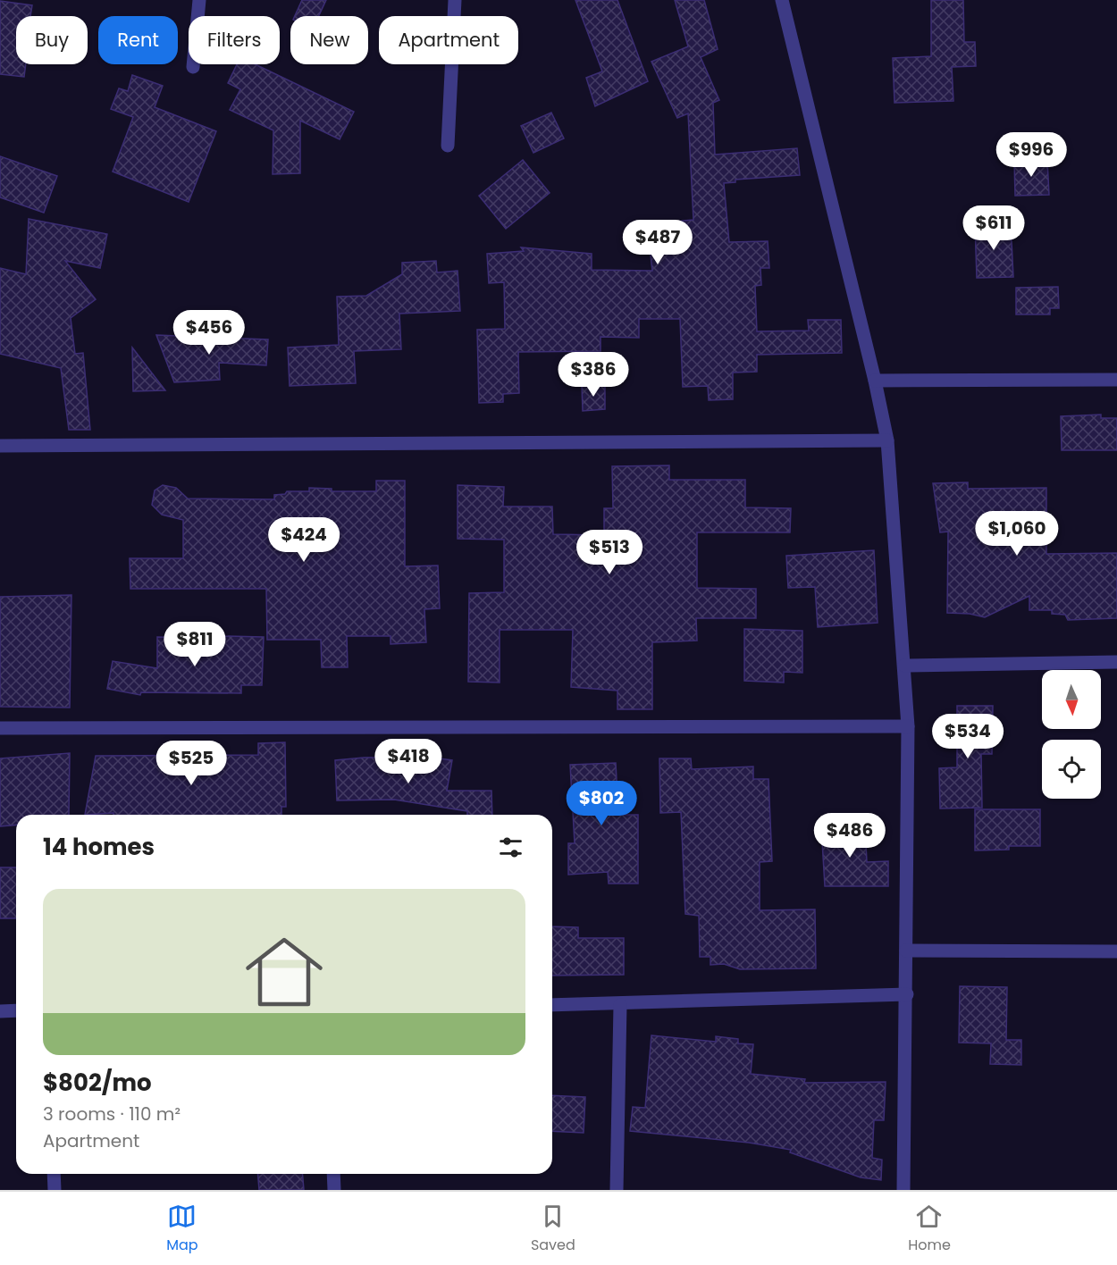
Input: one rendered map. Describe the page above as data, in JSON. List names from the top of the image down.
{
  "north": "bottom",
  "page": {
    "chip": [
      "Buy",
      "Rent",
      "Filters",
      "New",
      "Apartment"
    ],
    "price": [
      "$996",
      "$611",
      "$487",
      "$456",
      "$386",
      "$1,060",
      "$424",
      "$513",
      "$811",
      "$534",
      "$418",
      "$525",
      "$802",
      "$486"
    ],
    "heading": "14 homes",
    "list": [
      {
        "name": "$802/mo",
        "note": "3 rooms · 110 m² · Apartment"
      }
    ],
    "tabs": ["Map", "Saved", "Home"]
  }
}
